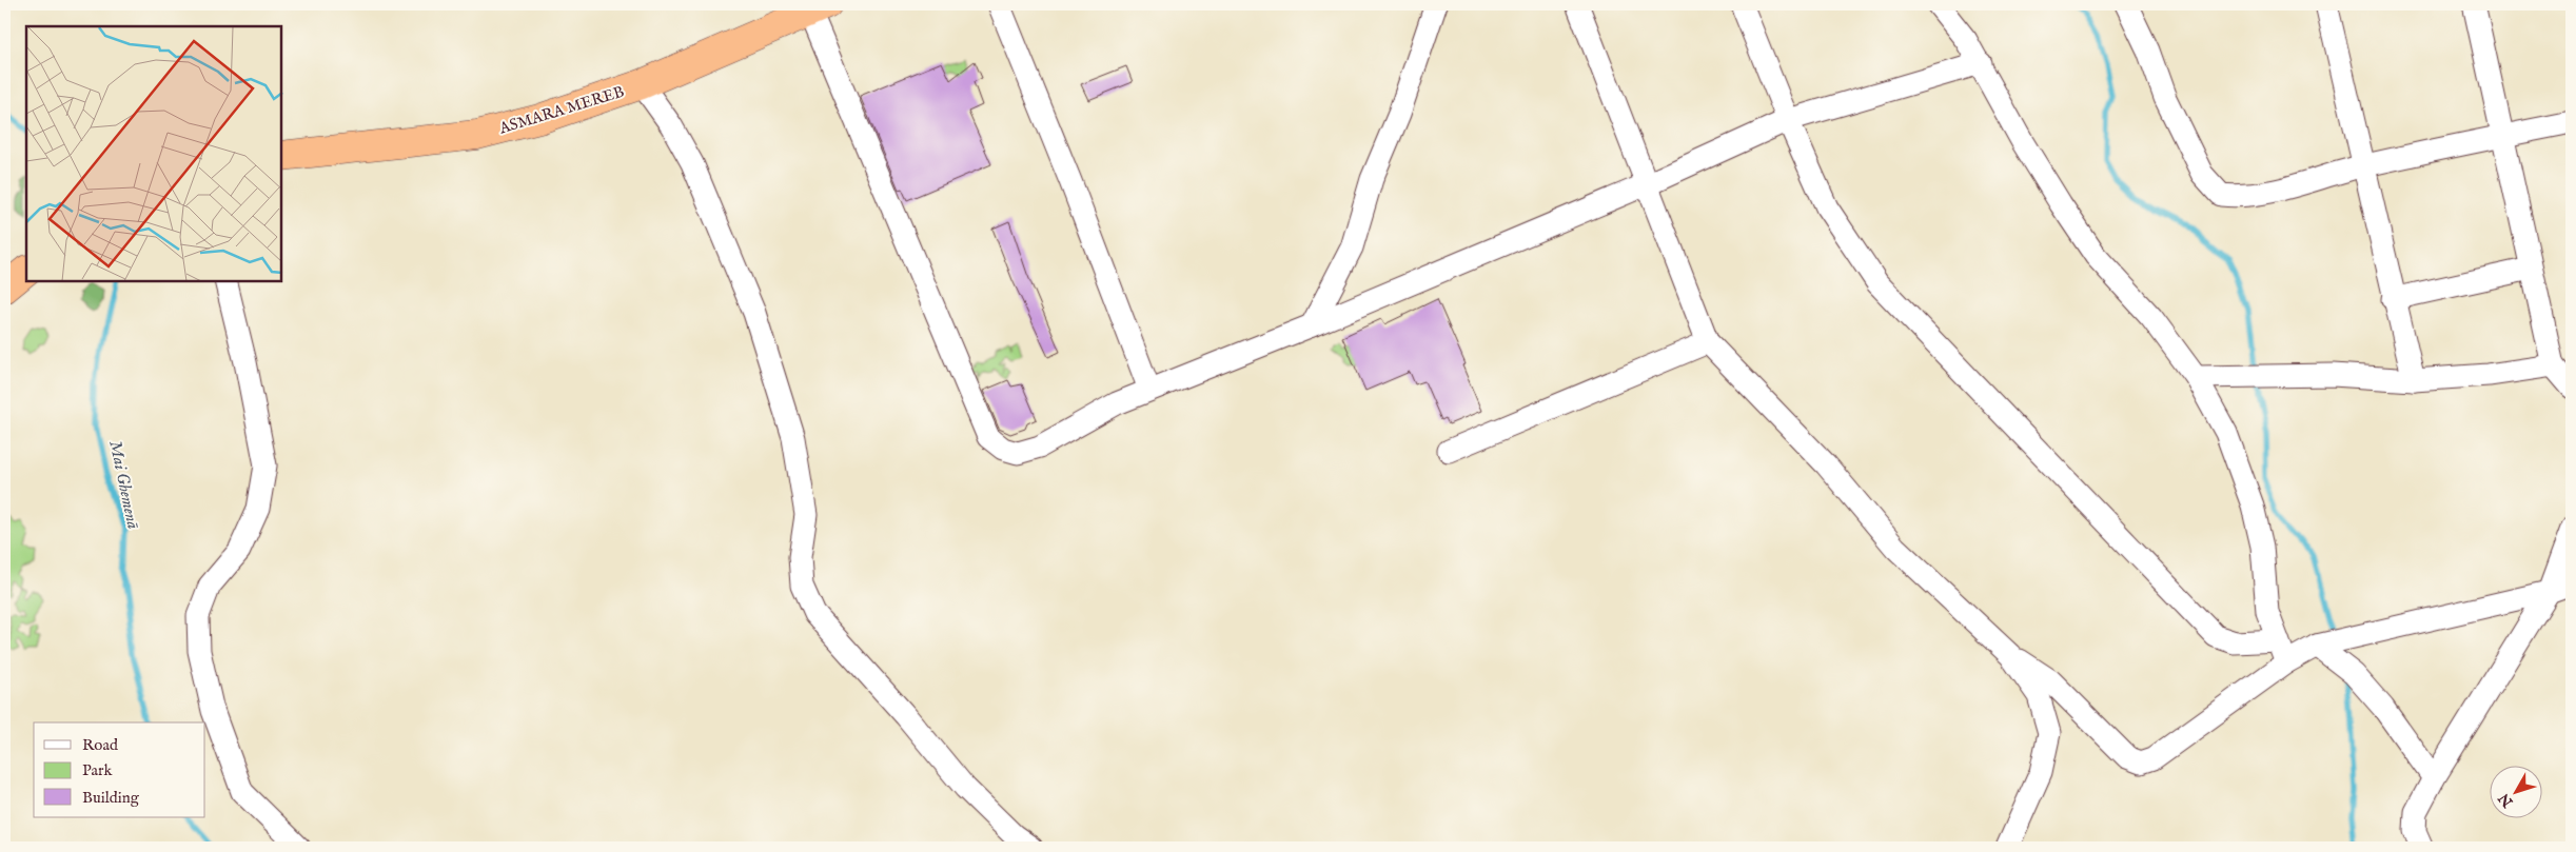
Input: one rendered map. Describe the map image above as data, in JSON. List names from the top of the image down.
{
  "streets": {
    "highway": ["ASMARA MEREB"]
  },
  "water": ["Mai Ghemenā"],
  "legend": ["Road", "Park", "Building"],
  "north": "bottom left"
}
